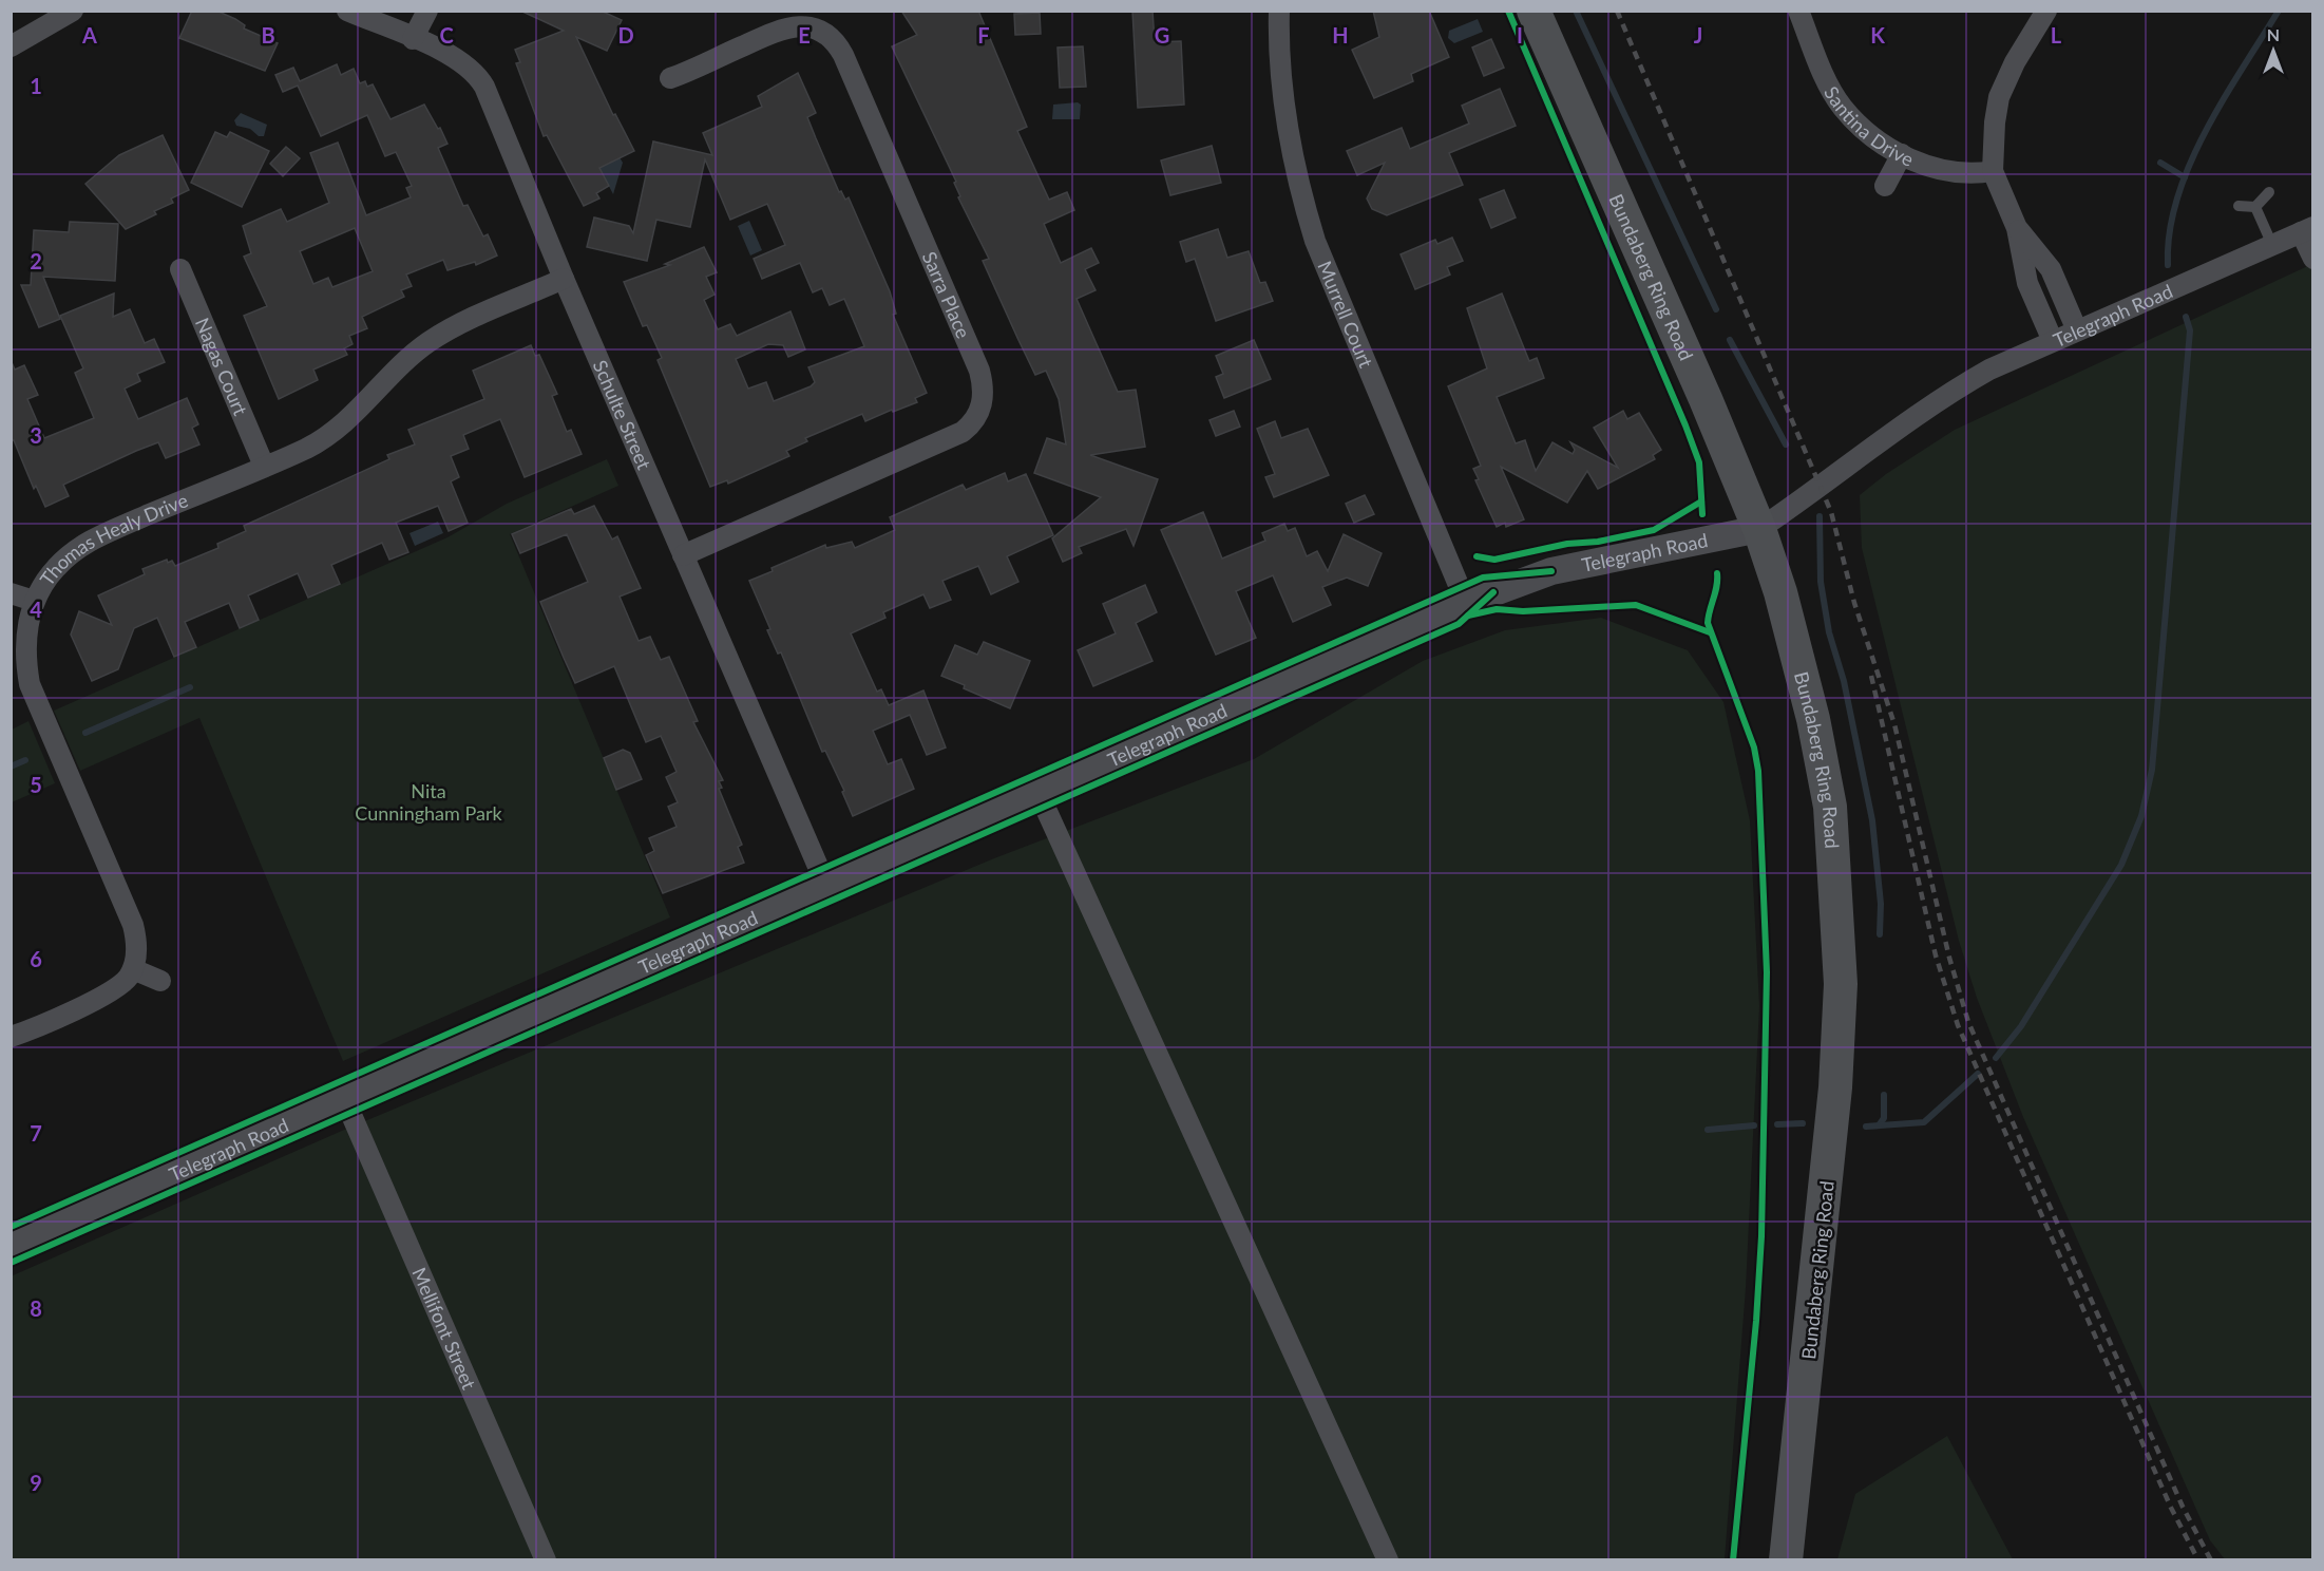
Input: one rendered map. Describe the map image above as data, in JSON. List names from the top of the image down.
{
  "streets": {
    "main road": ["Bundaberg Ring Road"],
    "street": [
      "Santina Drive",
      "Sarra Place",
      "Murrell Court",
      "Telegraph Road",
      "Nagas Court",
      "Schulte Street",
      "Thomas Healy Drive",
      "Mellifont Street"
    ]
  },
  "crossings": [
    ["Bundaberg Ring Road", "Telegraph Road"],
    ["Sarra Place", "Schulte Street"],
    ["Murrell Court", "Telegraph Road"],
    ["Telegraph Road", "Schulte Street"],
    ["Telegraph Road", "Mellifont Street"],
    ["Nagas Court", "Thomas Healy Drive"],
    ["Schulte Street", "Thomas Healy Drive"]
  ],
  "parks": ["Nita Cunningham Park"],
  "north": "top",
  "grid": {
    "columns": [
      "A",
      "B",
      "C",
      "D",
      "E",
      "F",
      "G",
      "H",
      "I",
      "J",
      "K",
      "L"
    ],
    "rows": [
      "1",
      "2",
      "3",
      "4",
      "5",
      "6",
      "7",
      "8",
      "9"
    ]
  }
}
